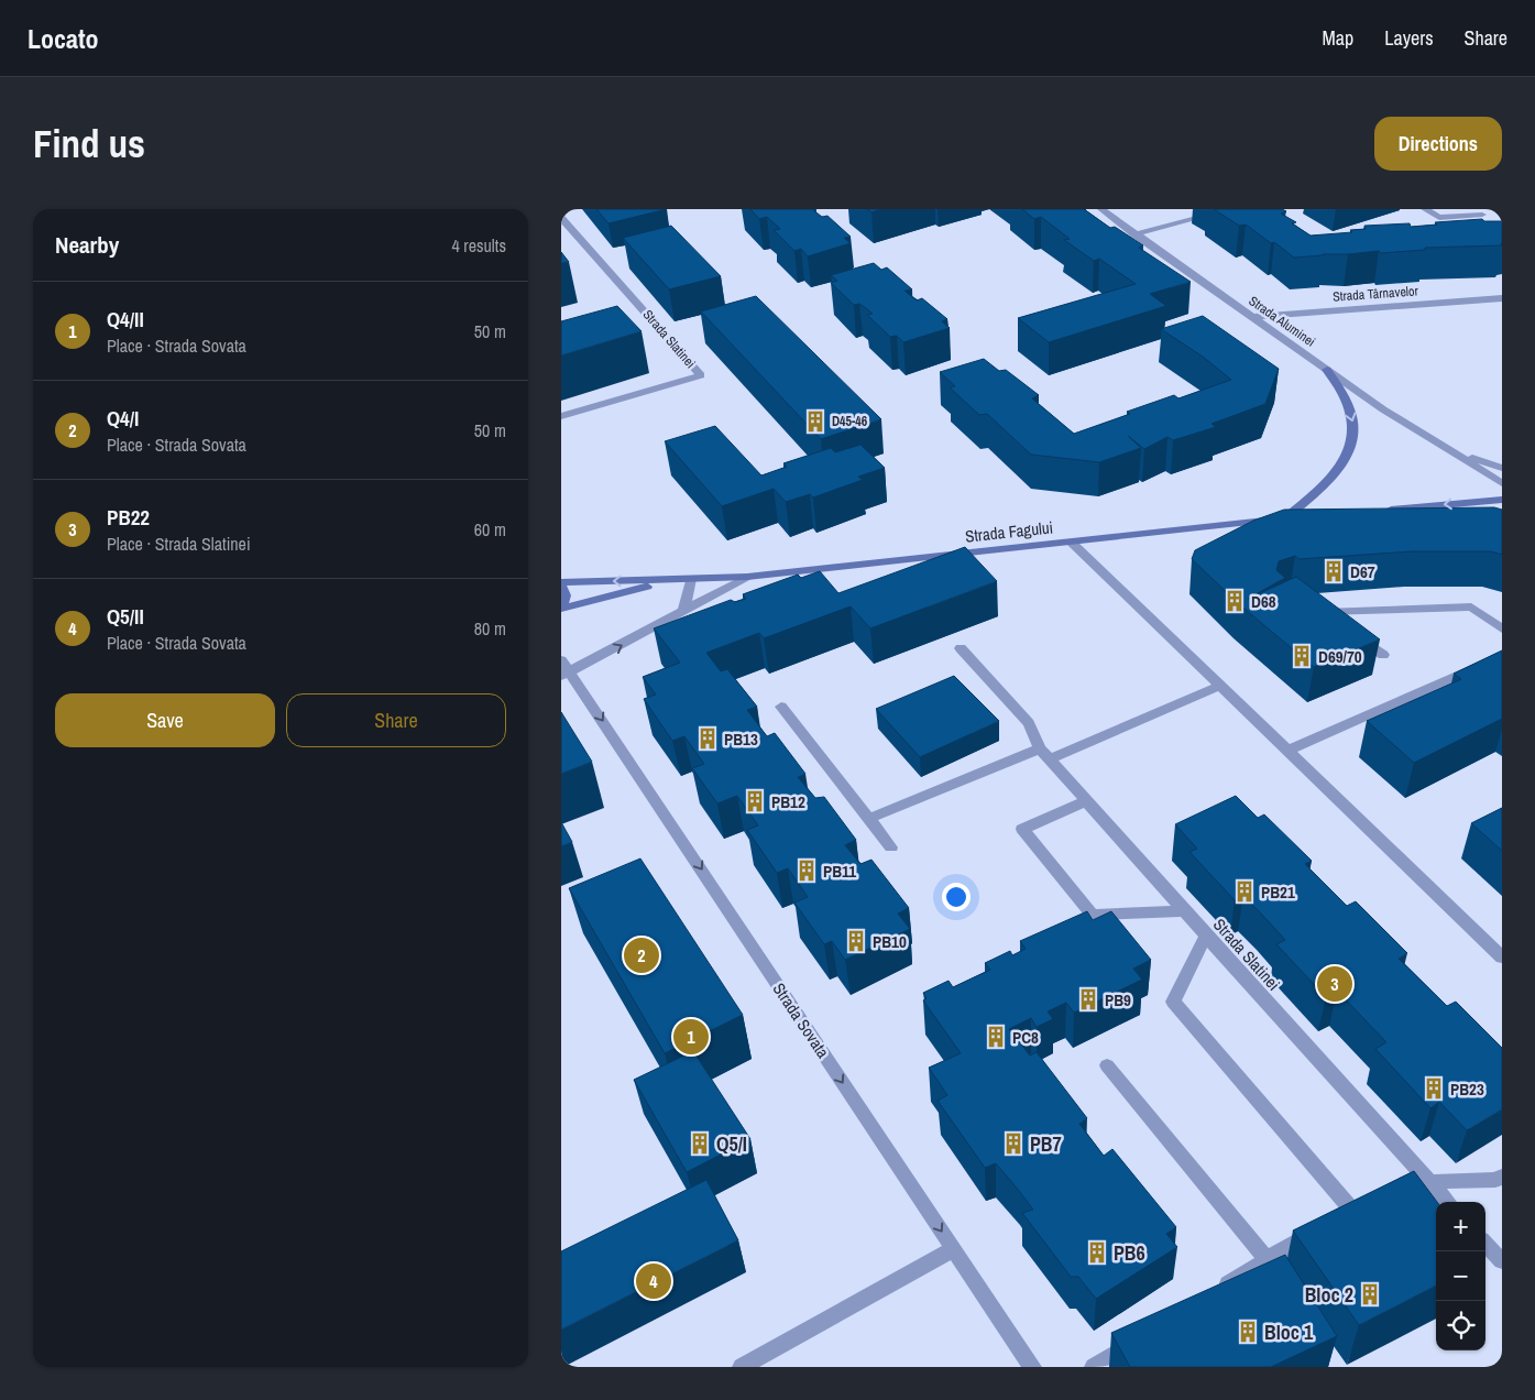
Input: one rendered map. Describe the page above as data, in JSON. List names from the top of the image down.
{
  "streets": {
    "street": [
      "Strada Târnavelor",
      "Strada Aluminei",
      "Strada Slatinei",
      "Strada Fagului",
      "Strada Sovata"
    ]
  },
  "crossings": [
    ["Strada Târnavelor", "Strada Aluminei"],
    ["Strada Fagului", "Strada Sovata"]
  ],
  "one_way": ["Strada Sovata"],
  "places": {
    "building": [
      "D45-46",
      "D67",
      "D68",
      "D69/70",
      "PB13",
      "PB12",
      "PB11",
      "PB21",
      "PB10",
      "PB9",
      "PC8",
      "PB23",
      "Q5/I",
      "PB7",
      "PB6",
      "Bloc 2",
      "Bloc 1"
    ]
  },
  "page": {
    "header": "Locato",
    "nav": ["Map", "Layers", "Share"],
    "buttons": [
      "Directions",
      ["Save", "Share"]
    ],
    "title": "Find us",
    "heading": ["Nearby", "4 results"],
    "list": [
      {
        "mark": "1",
        "name": "Q4/II",
        "note": "Place · Strada Sovata",
        "value": "50 m"
      },
      {
        "mark": "2",
        "name": "Q4/I",
        "note": "Place · Strada Sovata",
        "value": "50 m"
      },
      {
        "mark": "3",
        "name": "PB22",
        "note": "Place · Strada Slatinei",
        "value": "60 m"
      },
      {
        "mark": "4",
        "name": "Q5/II",
        "note": "Place · Strada Sovata",
        "value": "80 m"
      }
    ],
    "pins": [
      "2",
      "3",
      "1",
      "4"
    ],
    "map_buttons": ["+", "−"]
  }
}
